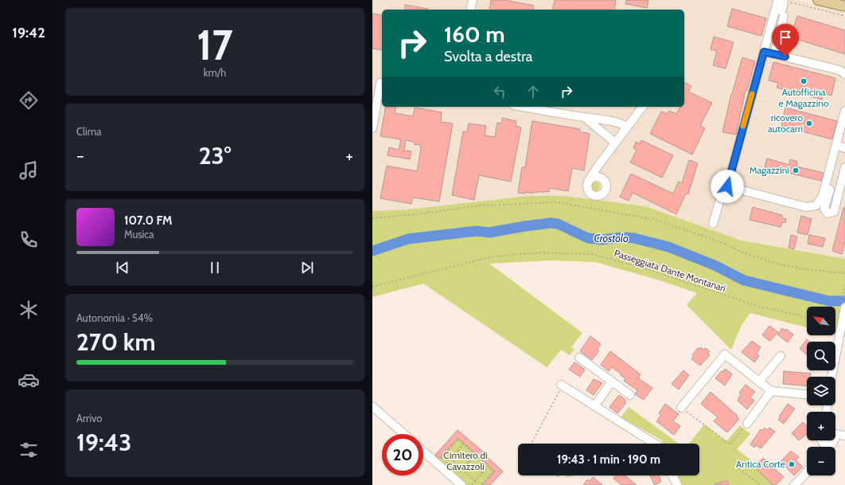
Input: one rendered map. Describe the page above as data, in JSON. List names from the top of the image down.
{
  "streets": {
    "path": ["Passeggiata Dante Montanari"]
  },
  "water": ["Crostolo"],
  "parks": ["Cimitero di Cavazzoli"],
  "places": [
    "Autofficina e Magazzino",
    "ricovero autocarri",
    "Magazzini",
    "Antica Corte"
  ],
  "north": "top left",
  "page": {
    "tabs": "19:42",
    "tile": [
      ["17", "km/h"],
      "Clima",
      ["Autonomia · 54%", "270 km"],
      ["Arrivo", "19:43"]
    ],
    "turn": ["160 m", "Svolta a destra"],
    "heat": ["−", "23°", "+"],
    "song": ["107.0 FM", "Musica"],
    "map_buttons": ["+", "−"],
    "limit": "20",
    "trip": "19:43 · 1 min · 190 m"
  }
}
